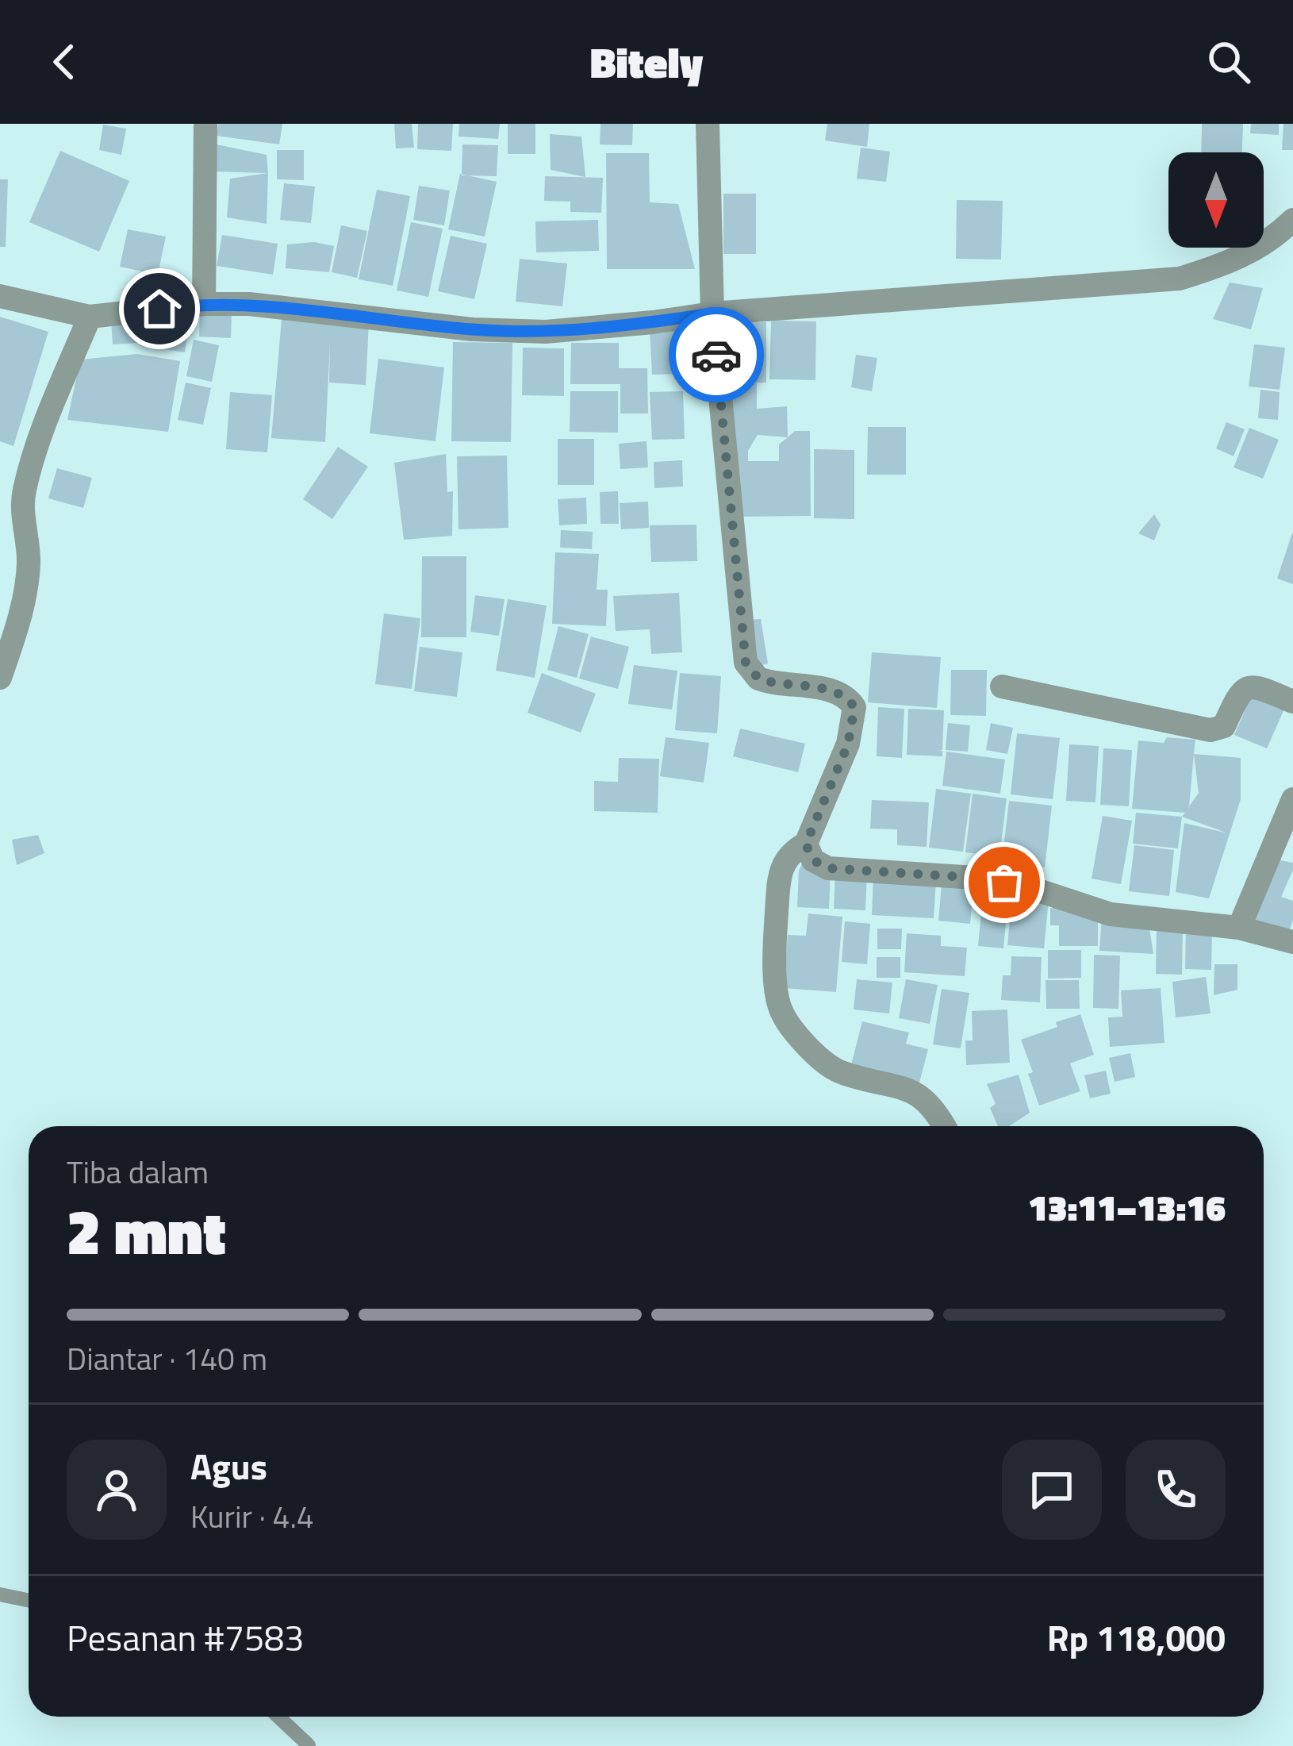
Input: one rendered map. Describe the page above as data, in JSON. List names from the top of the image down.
{
  "north": "bottom",
  "page": {
    "header": "Bitely",
    "heading": ["2 mnt", "Tiba dalam", "13:11–13:16"],
    "panel": [
      "Agus",
      "Kurir · 4.4",
      "Pesanan #7583",
      "Rp 118,000"
    ],
    "bar": "Diantar · 140 m"
  }
}
